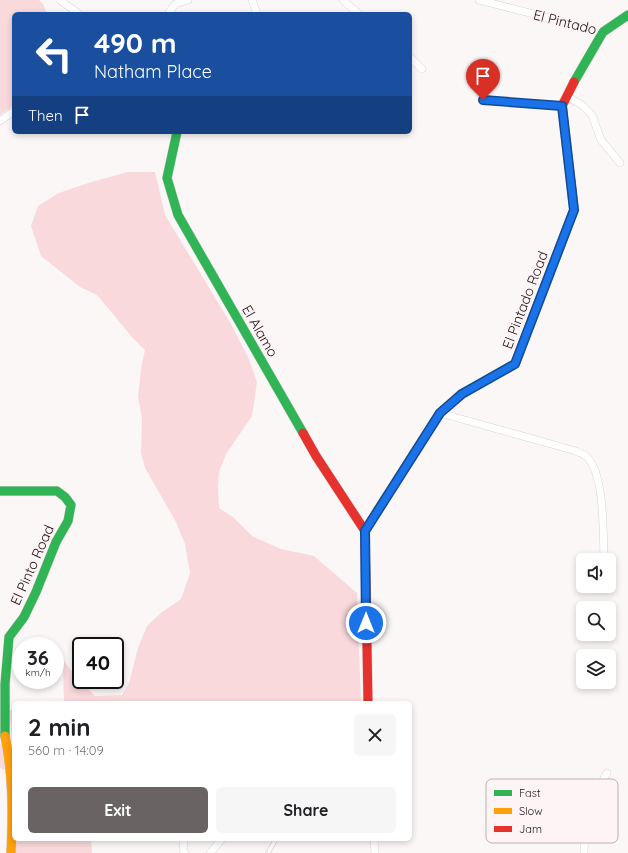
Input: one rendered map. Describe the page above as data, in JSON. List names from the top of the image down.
{
  "streets": {
    "street": [
      "El Pintado",
      "El Pintado Road",
      "El Alamo",
      "El Pinto Road"
    ]
  },
  "crossings": [
    ["El Pintado", "El Pintado Road"],
    ["El Pintado Road", "El Alamo"]
  ],
  "legend": ["Fast", "Slow", "Jam"],
  "page": {
    "turn": ["490 m", "Natham Place"],
    "then": "Then",
    "speed": "36 km/h",
    "limit": "40",
    "heading": ["2 min", "560 m · 14:09"],
    "buttons": ["Exit", "Share"]
  }
}
